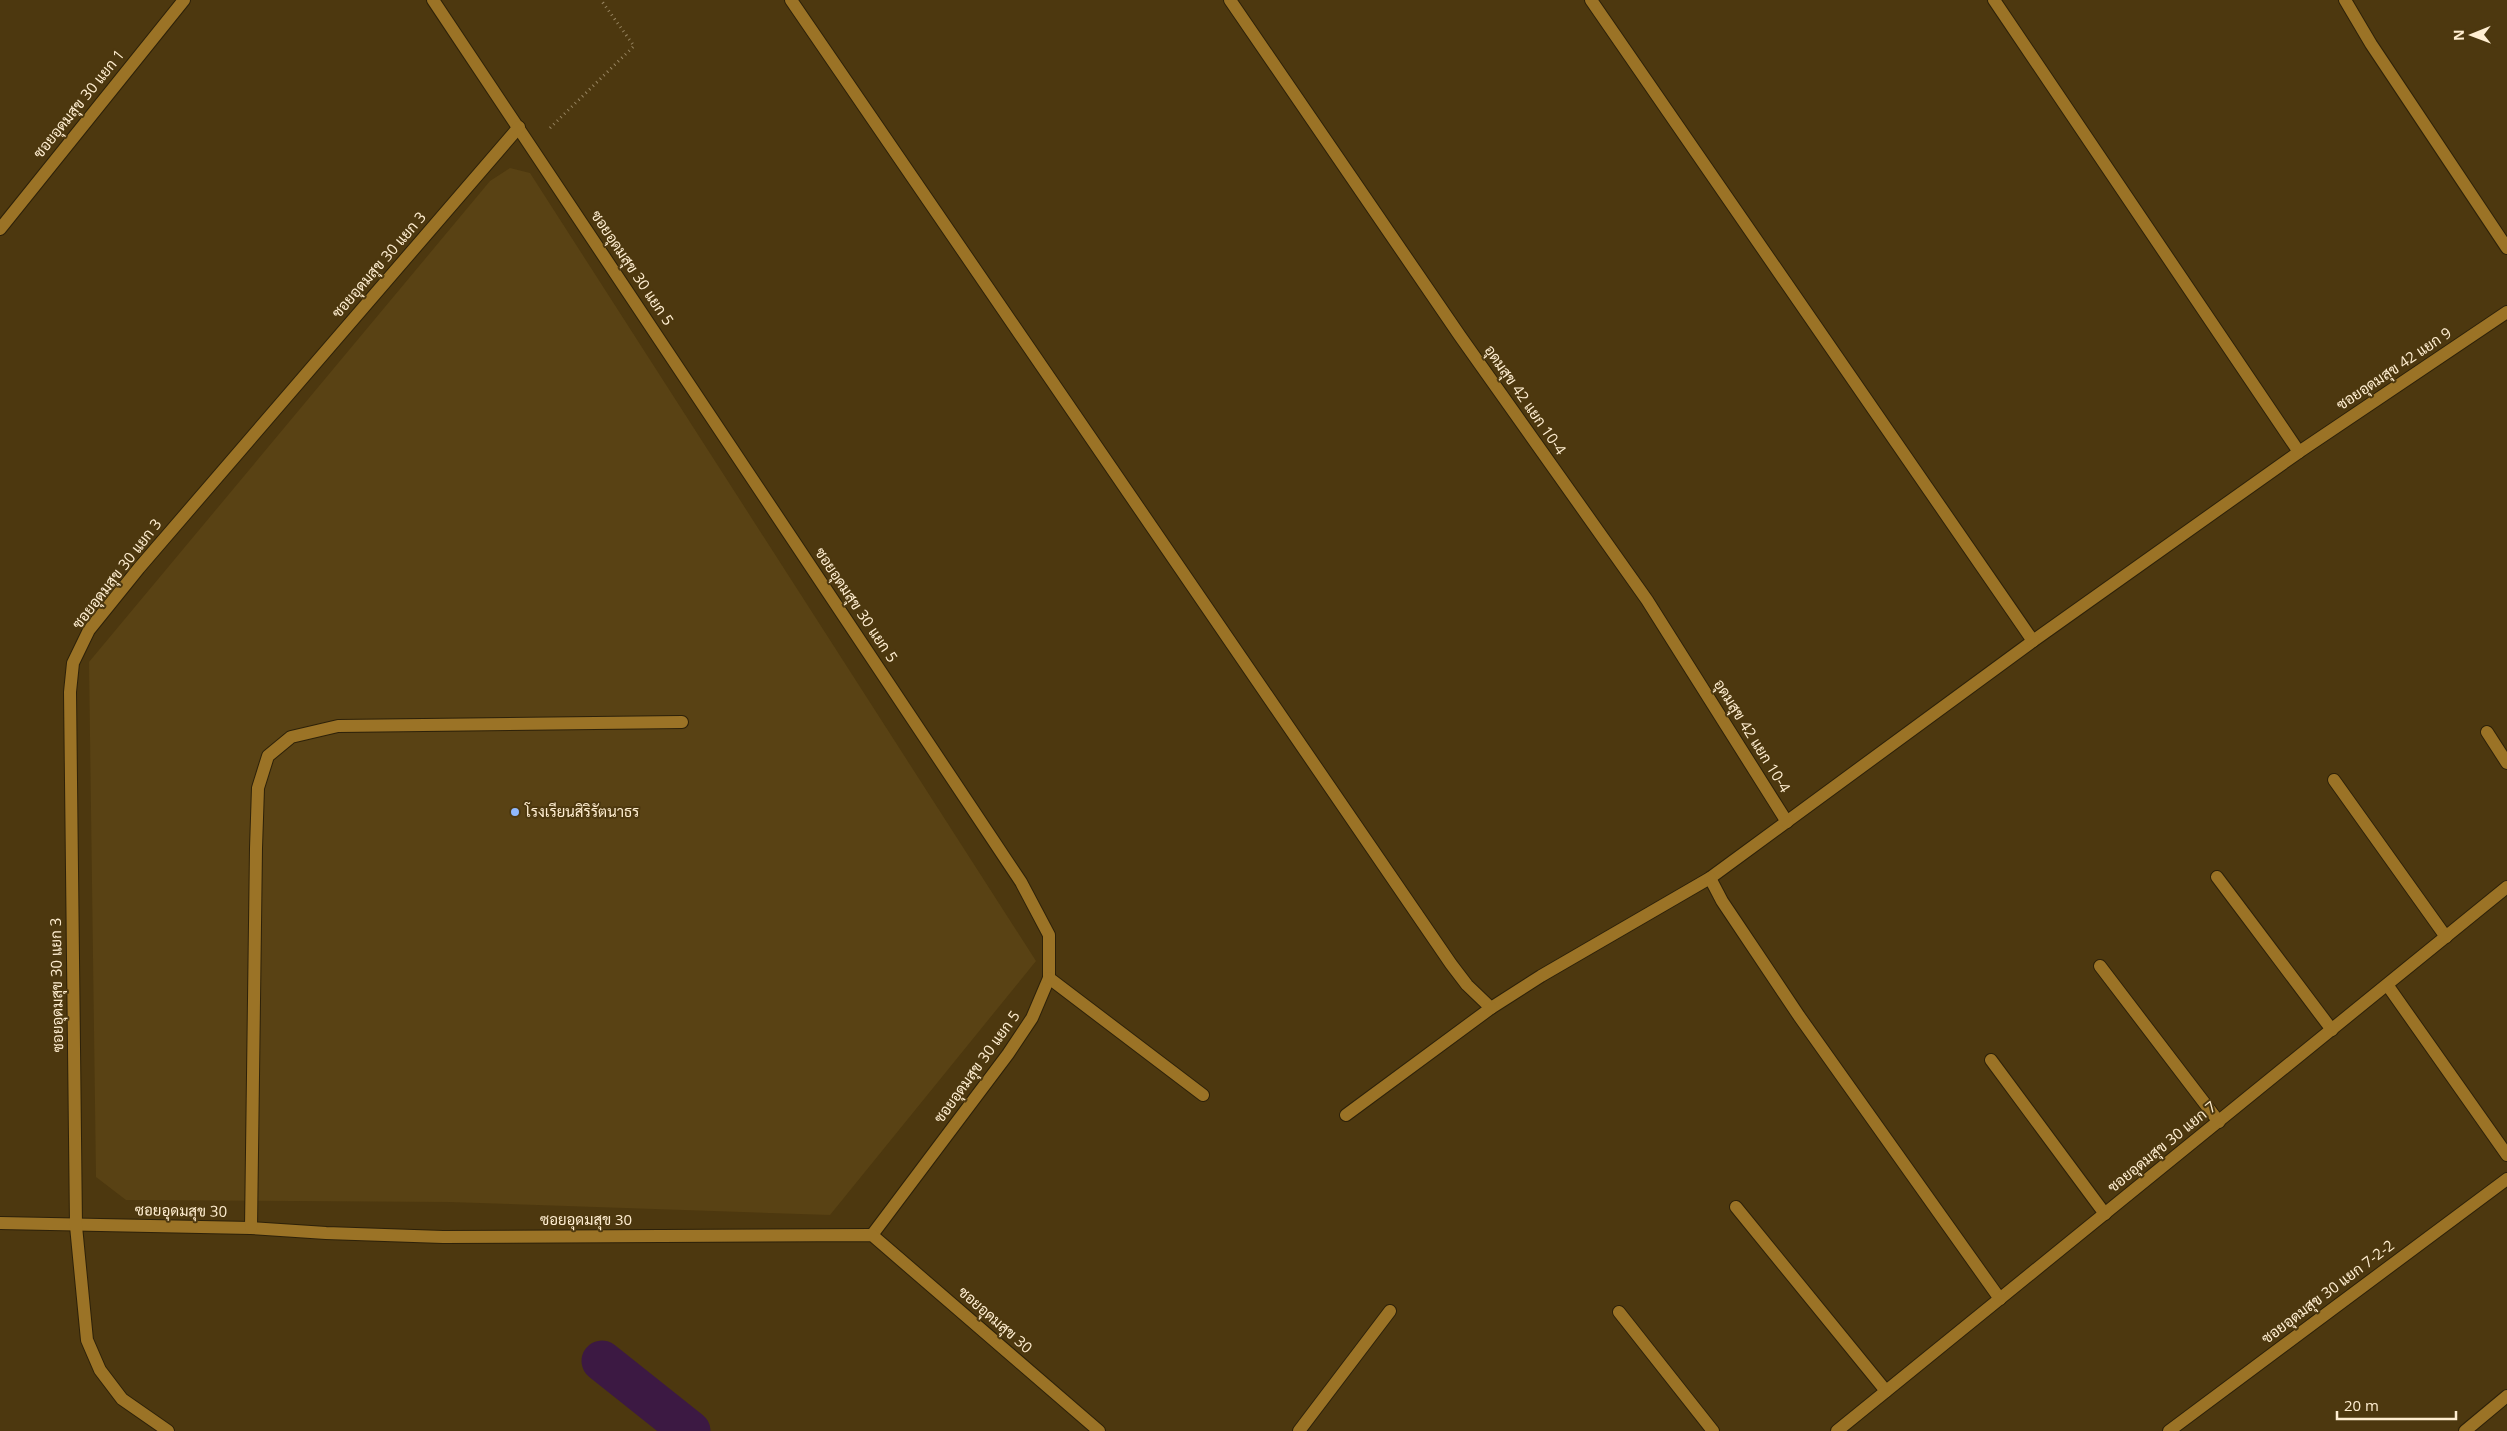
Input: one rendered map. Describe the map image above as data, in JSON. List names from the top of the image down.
{
  "streets": {
    "street": [
      "ซอยอุดมสุข 30 แยก 1",
      "ซอยอุดมสุข 30 แยก 3",
      "ซอยอุดมสุข 30 แยก 5",
      "ซอยอุดมสุข 42 แยก 9",
      "อุดมสุข 42 แยก 10-4",
      "ซอยอุดมสุข 30 แยก 7",
      "ซอยอุดมสุข 30",
      "ซอยอุดมสุข 30 แยก 7-2-2"
    ]
  },
  "crossings": [
    ["ซอยอุดมสุข 30 แยก 3", "ซอยอุดมสุข 30 แยก 5"],
    ["ซอยอุดมสุข 30 แยก 3", "ซอยอุดมสุข 30"],
    ["ซอยอุดมสุข 30 แยก 5", "ซอยอุดมสุข 30"],
    ["ซอยอุดมสุข 42 แยก 9", "อุดมสุข 42 แยก 10-4"]
  ],
  "places": ["โรงเรียนสิริรัตนาธร"],
  "scale_bar": "20 m",
  "north": "left"
}
